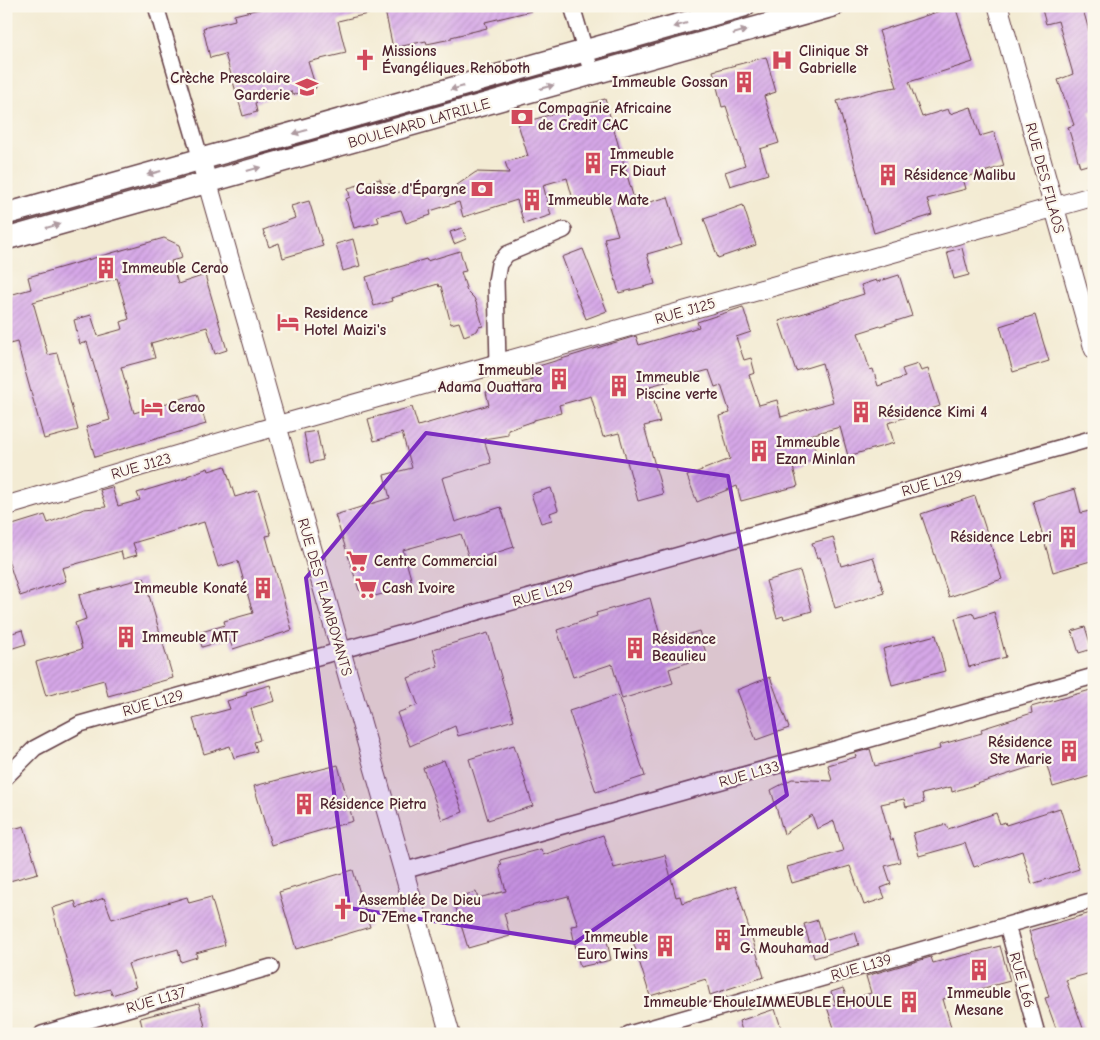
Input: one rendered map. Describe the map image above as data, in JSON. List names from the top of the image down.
{
  "streets": {
    "main road": ["BOULEVARD LATRILLE"],
    "street": [
      "RUE DES FILAOS",
      "RUE J125",
      "RUE J123",
      "RUE L129",
      "RUE DES FLAMBOYANTS",
      "RUE L133",
      "RUE L139",
      "RUE L66",
      "RUE L137"
    ]
  },
  "crossings": [
    ["BOULEVARD LATRILLE", "RUE DES FLAMBOYANTS"],
    ["RUE DES FILAOS", "RUE J125"],
    ["RUE J125", "RUE J123"],
    ["RUE J125", "RUE DES FLAMBOYANTS"],
    ["RUE J123", "RUE DES FLAMBOYANTS"],
    ["RUE L129", "RUE DES FLAMBOYANTS"],
    ["RUE DES FLAMBOYANTS", "RUE L133"],
    ["RUE L139", "RUE L66"]
  ],
  "places": {
    "church": ["Missions Évangéliques Rehoboth", "Assemblée De Dieu Du 7Eme Tranche"],
    "hospital": ["Clinique St Gabrielle"],
    "building": [
      "Immeuble Gossan",
      "Immeuble FK Diaut",
      "Résidence Malibu",
      "Immeuble Mate",
      "Immeuble Cerao",
      "Immeuble Adama Ouattara",
      "Immeuble Piscine verte",
      "Résidence Kimi 4",
      "Immeuble Ezan Minlan",
      "Résidence Lebri",
      "Immeuble Konaté",
      "Immeuble MTT",
      "Résidence Beaulieu",
      "Résidence Ste Marie",
      "Résidence Pietra",
      "Immeuble G. Mouhamad",
      "Immeuble Euro Twins",
      "Immeuble Mesane",
      "Immeuble EhouleIMMEUBLE EHOULE"
    ],
    "school or university": ["Crèche Prescolaire Garderie"],
    "bank": ["Compagnie Africaine de Credit CAC", "Caisse d'Épargne"],
    "hotel": ["Residence Hotel Maizi's", "Cerao"],
    "supermarket": ["Centre Commercial", "Cash Ivoire"]
  }
}
